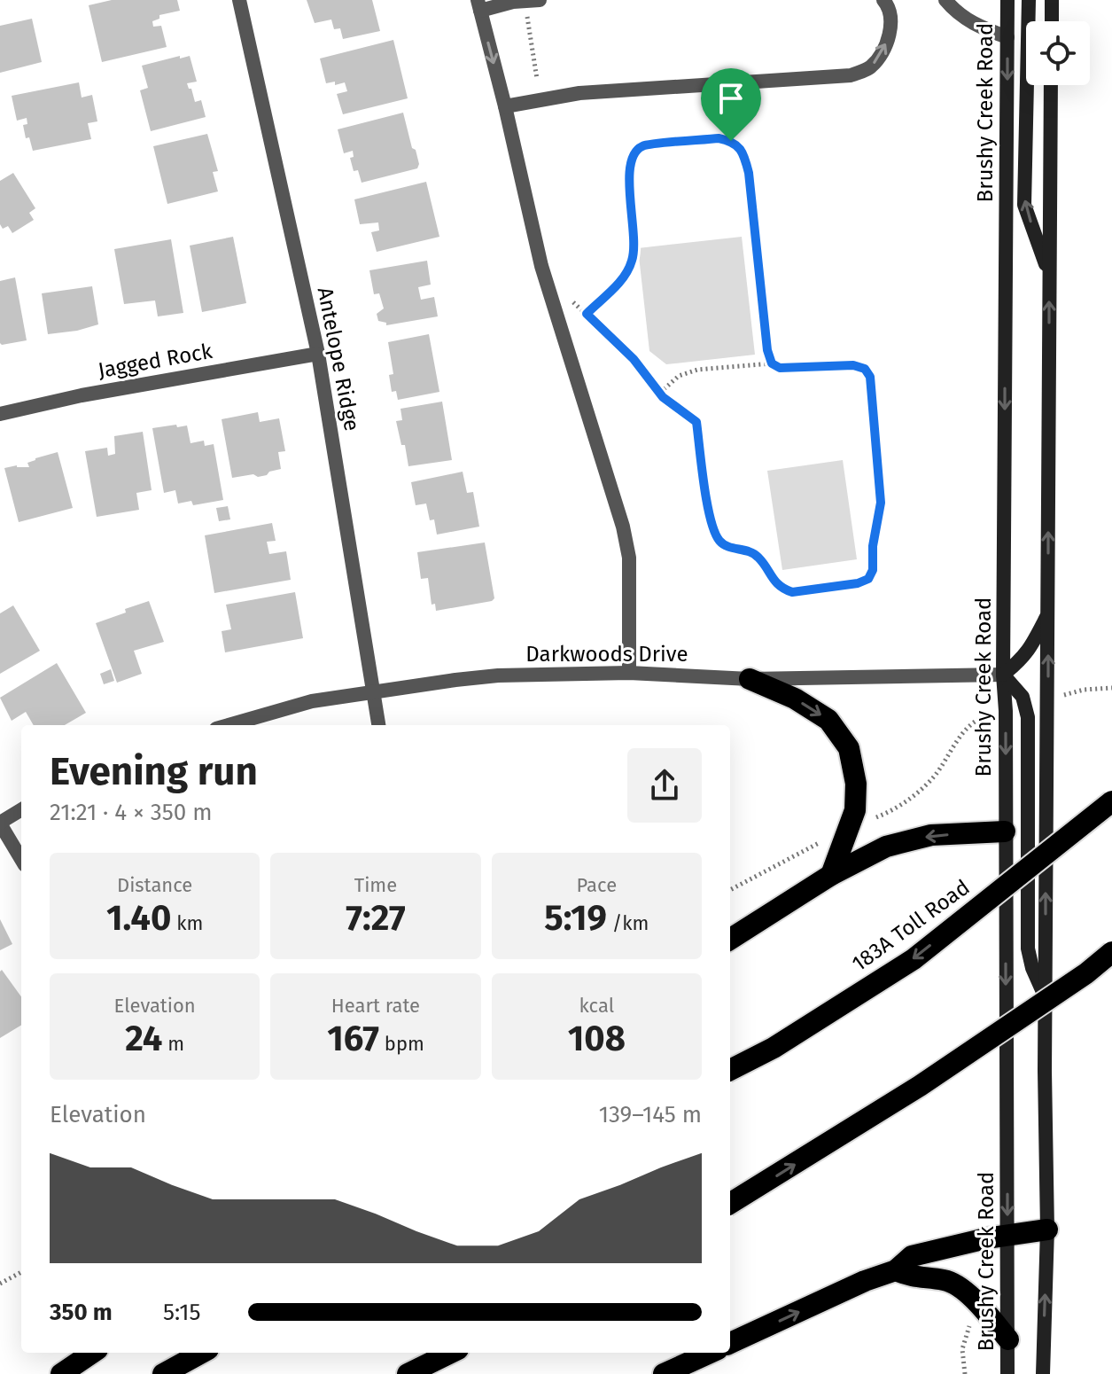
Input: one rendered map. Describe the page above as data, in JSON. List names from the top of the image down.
{
  "streets": {
    "highway": ["183A Toll Road"],
    "main road": ["Brushy Creek Road"],
    "street": ["Antelope Ridge", "Jagged Rock", "Darkwoods Drive"]
  },
  "crossings": [
    ["Brushy Creek Road", "Darkwoods Drive"],
    ["Antelope Ridge", "Jagged Rock"],
    ["Antelope Ridge", "Darkwoods Drive"]
  ],
  "page": {
    "heading": ["Evening run", "21:21 · 4 × 350 m"],
    "stats": [
      ["Distance", "1.40 km"],
      ["Time", "7:27"],
      ["Pace", "5:19 /km"],
      ["Elevation", "24 m"],
      ["Heart rate", "167 bpm"],
      ["kcal", "108"]
    ],
    "chart": ["Elevation", "139–145 m"],
    "list": [
      {
        "name": "350 m",
        "note": "5:15"
      }
    ]
  }
}
